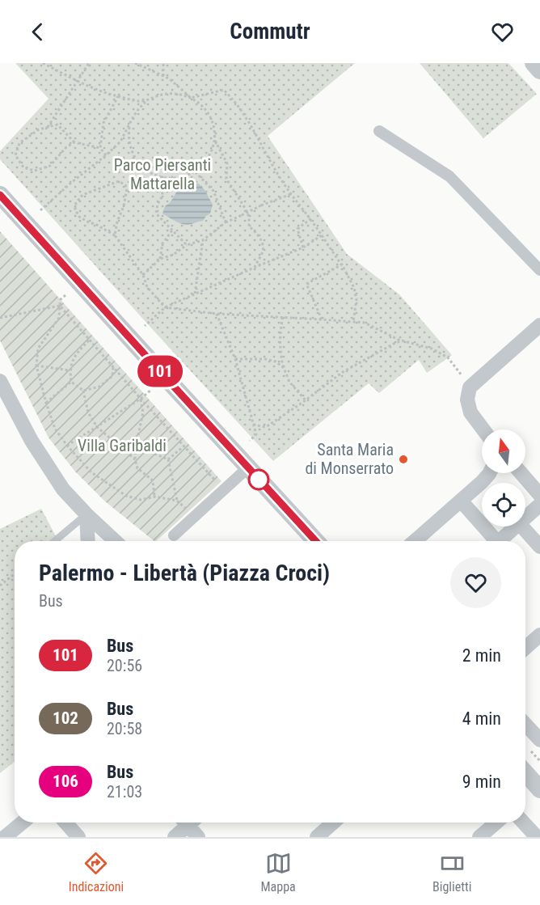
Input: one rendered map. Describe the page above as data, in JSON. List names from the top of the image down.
{
  "parks": ["Parco Piersanti Mattarella", "Villa Garibaldi"],
  "places": ["Santa Maria di Monserrato"],
  "lines": ["bus line 101"],
  "north": "top",
  "page": {
    "header": "Commutr",
    "on_map": "101",
    "heading": ["Palermo - Libertà (Piazza Croci)", "Bus"],
    "list": [
      {
        "mark": "101",
        "name": "Bus",
        "note": "20:56",
        "value": "2 min"
      },
      {
        "mark": "102",
        "name": "Bus",
        "note": "20:58",
        "value": "4 min"
      },
      {
        "mark": "106",
        "name": "Bus",
        "note": "21:03",
        "value": "9 min"
      }
    ],
    "tabs": ["Indicazioni", "Mappa", "Biglietti"]
  }
}
